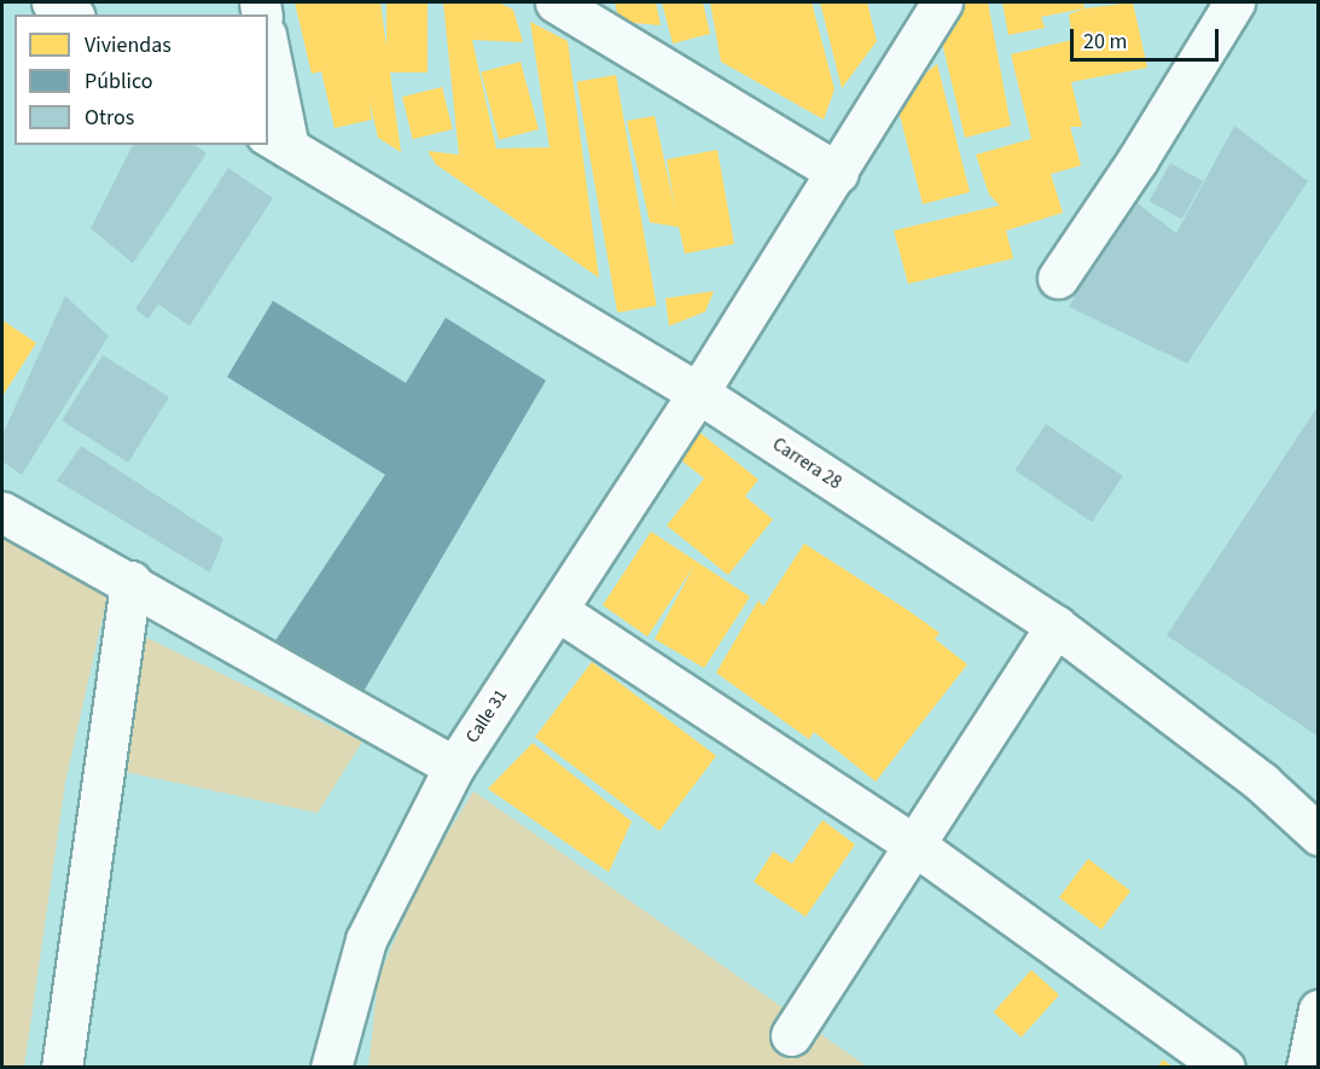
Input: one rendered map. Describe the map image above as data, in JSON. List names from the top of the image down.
{
  "streets": {
    "street": ["Carrera 28", "Calle 31"]
  },
  "crossings": [
    ["Carrera 28", "Calle 31"]
  ],
  "legend": ["Viviendas", "Público", "Otros"],
  "scale_bar": "20 m"
}
